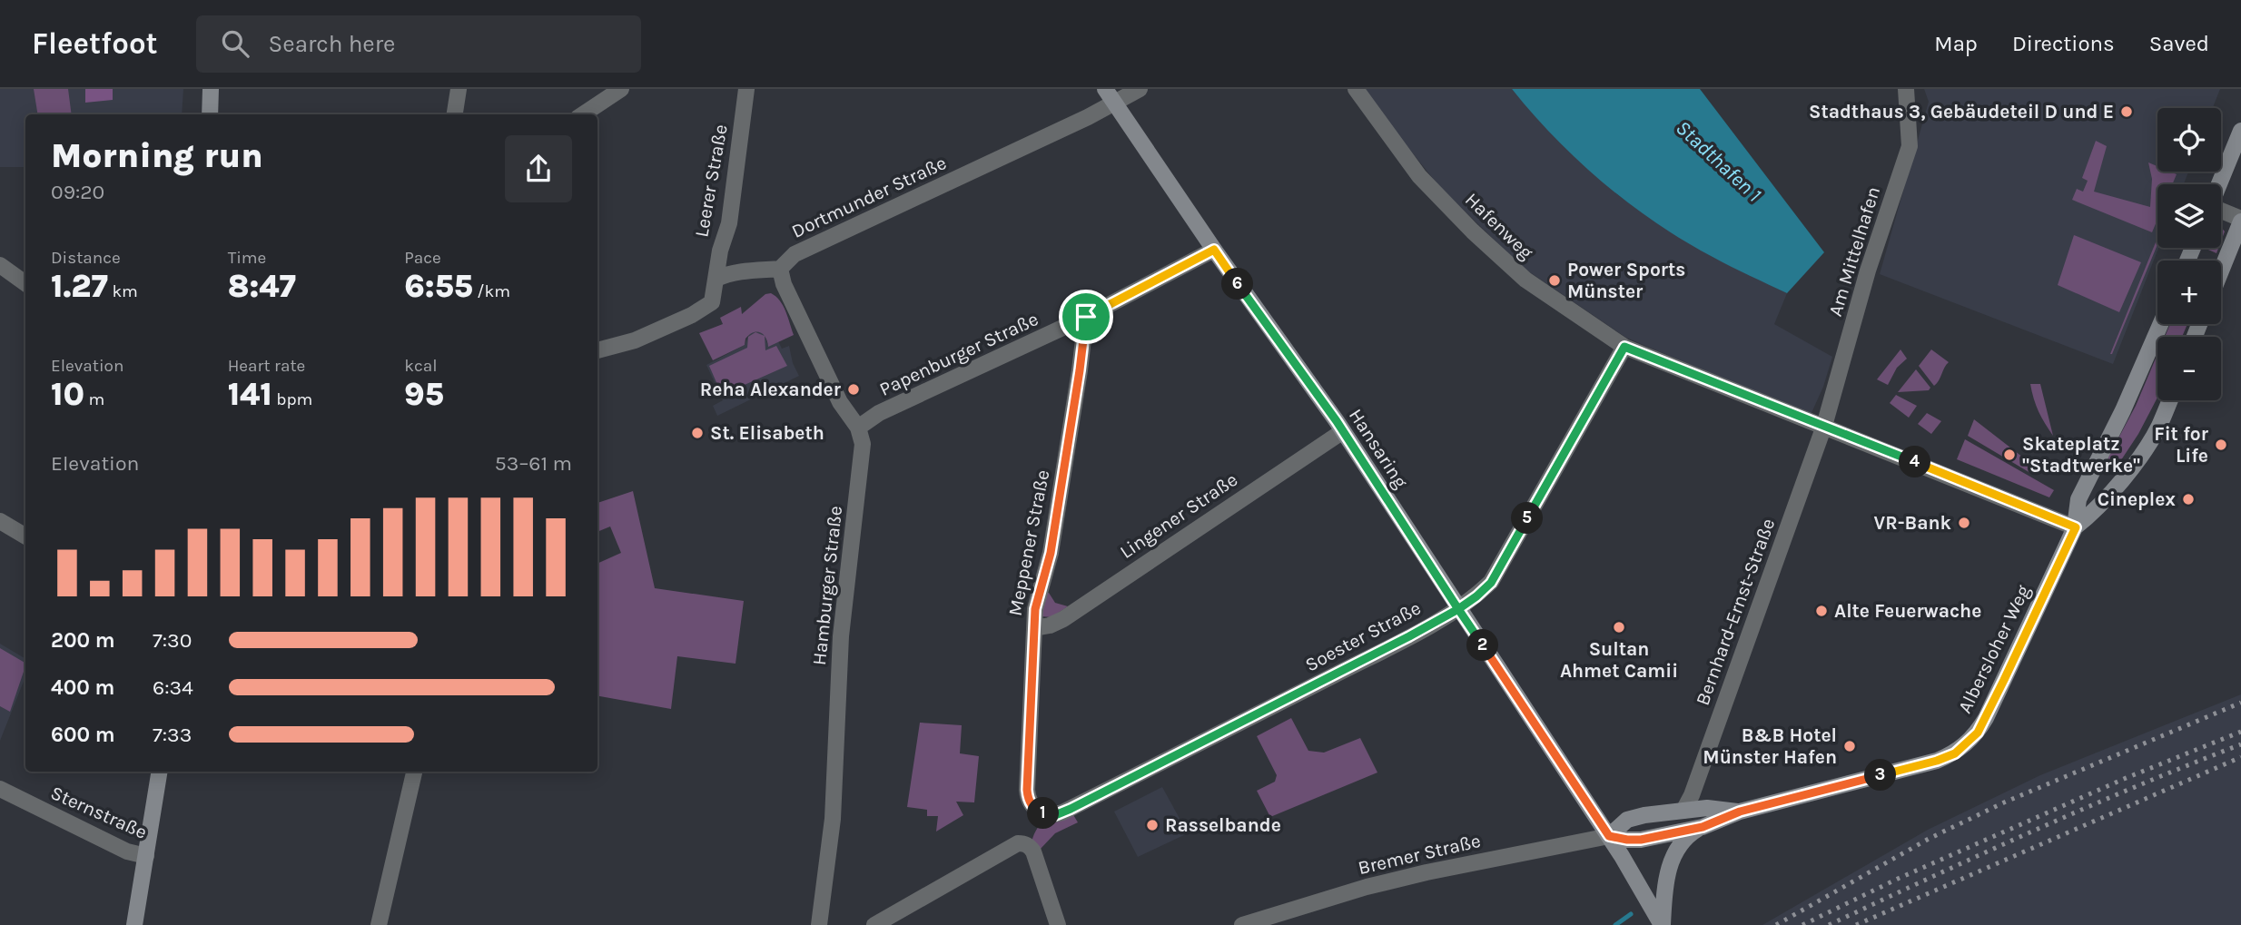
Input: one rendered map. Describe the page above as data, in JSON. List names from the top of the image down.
{
  "streets": {
    "main road": ["Hansaring", "Albersloher Weg"],
    "street": [
      "Leerer Straße",
      "Dortmunder Straße",
      "Hafenweg",
      "Am Mittelhafen",
      "Papenburger Straße",
      "Lingener Straße",
      "Meppener Straße",
      "Hamburger Straße",
      "Bernhard-Ernst-Straße",
      "Soester Straße",
      "Sternstraße",
      "Bremer Straße"
    ]
  },
  "crossings": [
    ["Dortmunder Straße", "Hansaring"],
    ["Dortmunder Straße", "Hamburger Straße"],
    ["Hafenweg", "Am Mittelhafen"],
    ["Hafenweg", "Bernhard-Ernst-Straße"],
    ["Hafenweg", "Soester Straße"],
    ["Hafenweg", "Albersloher Weg"],
    ["Am Mittelhafen", "Bernhard-Ernst-Straße"],
    ["Papenburger Straße", "Hansaring"],
    ["Papenburger Straße", "Meppener Straße"],
    ["Papenburger Straße", "Hamburger Straße"],
    ["Hansaring", "Lingener Straße"],
    ["Hansaring", "Soester Straße"],
    ["Hansaring", "Albersloher Weg"],
    ["Hansaring", "Bremer Straße"],
    ["Lingener Straße", "Meppener Straße"],
    ["Meppener Straße", "Soester Straße"],
    ["Bernhard-Ernst-Straße", "Albersloher Weg"],
    ["Albersloher Weg", "Bremer Straße"]
  ],
  "water": ["Stadthafen 1"],
  "places": [
    "Stadthaus 3, Gebäudeteil D und E",
    "Power Sports Münster",
    "Reha Alexander",
    "St. Elisabeth",
    "Fit for Life",
    "Skateplatz \"Stadtwerke\"",
    "Cineplex",
    "VR-Bank",
    "Alte Feuerwache",
    "Sultan Ahmet Camii",
    "B&B Hotel Münster Hafen",
    "Rasselbande"
  ],
  "page": {
    "header": "Fleetfoot",
    "search": "Search here",
    "nav": ["Map", "Directions", "Saved"],
    "map_buttons": ["+", "−"],
    "heading": ["Morning run", "09:20"],
    "stats": [
      ["Distance", "1.27 km"],
      ["Time", "8:47"],
      ["Pace", "6:55 /km"],
      ["Elevation", "10 m"],
      ["Heart rate", "141 bpm"],
      ["kcal", "95"]
    ],
    "pins": [
      "6",
      "4",
      "5",
      "2",
      "3",
      "1"
    ],
    "chart": ["Elevation", "53–61 m"],
    "list": [
      {
        "name": "200 m",
        "note": "7:30"
      },
      {
        "name": "400 m",
        "note": "6:34"
      },
      {
        "name": "600 m",
        "note": "7:33"
      }
    ]
  }
}
